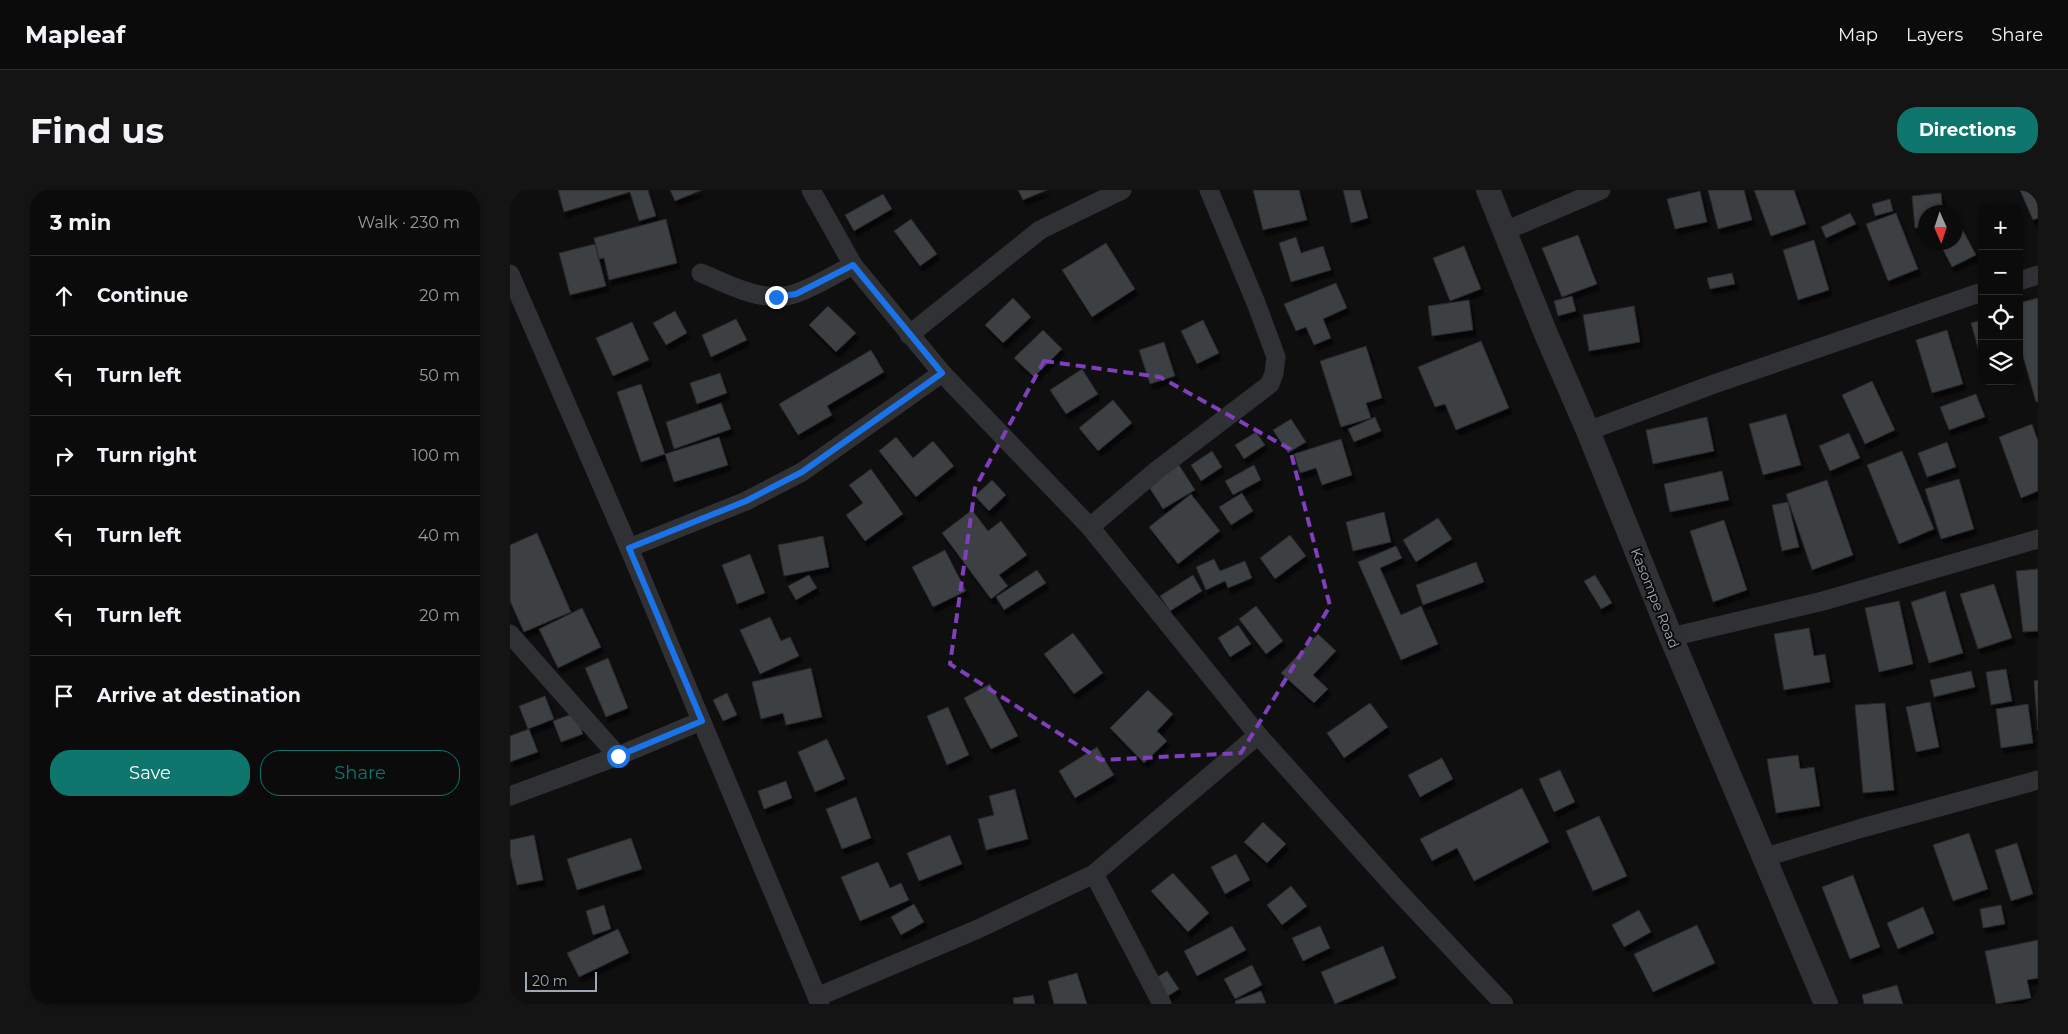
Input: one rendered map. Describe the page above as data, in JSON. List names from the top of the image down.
{
  "streets": {
    "street": ["Kasompe Road"]
  },
  "scale_bar": "20 m",
  "north": "bottom",
  "page": {
    "header": "Mapleaf",
    "nav": ["Map", "Layers", "Share"],
    "buttons": [
      "Directions",
      ["Save", "Share"]
    ],
    "title": "Find us",
    "heading": ["3 min", "Walk · 230 m"],
    "map_buttons": ["+", "−"],
    "list": [
      ["Continue", "20 m"],
      ["Turn left", "50 m"],
      ["Turn right", "100 m"],
      ["Turn left", "40 m"],
      ["Turn left", "20 m"],
      "Arrive at destination"
    ],
    "scale": "20 m"
  }
}
